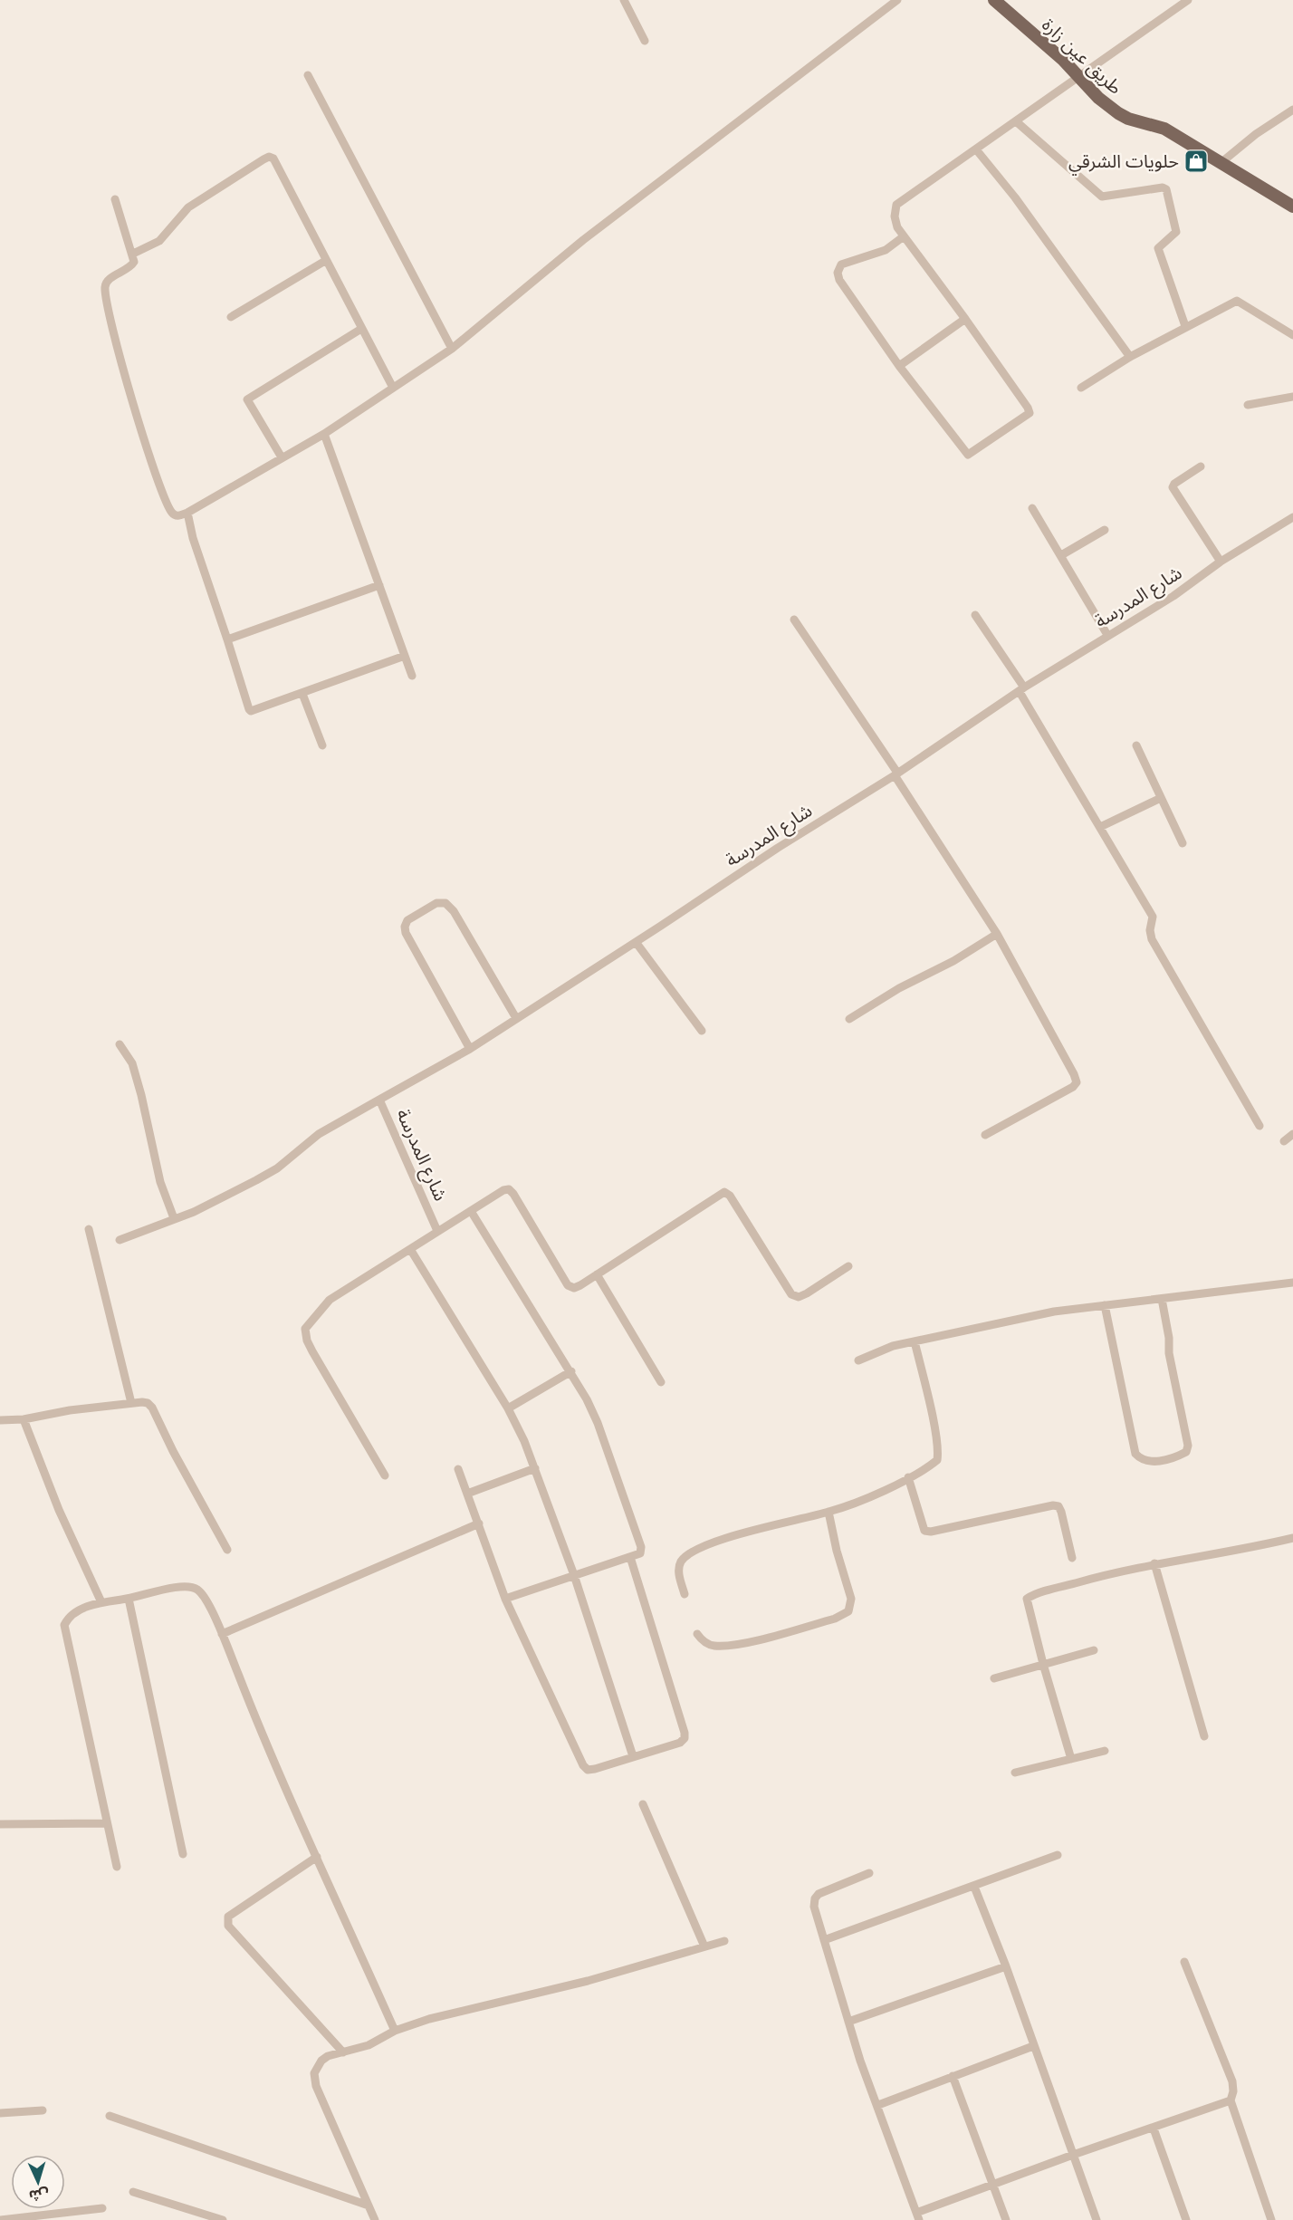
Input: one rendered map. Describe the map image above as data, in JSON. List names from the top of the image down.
{
  "streets": {
    "main road": ["طريق عين زارة"],
    "street": ["شارع المدرسة"]
  },
  "places": {
    "shop": ["حلويات الشرقي"]
  },
  "north": "bottom"
}
